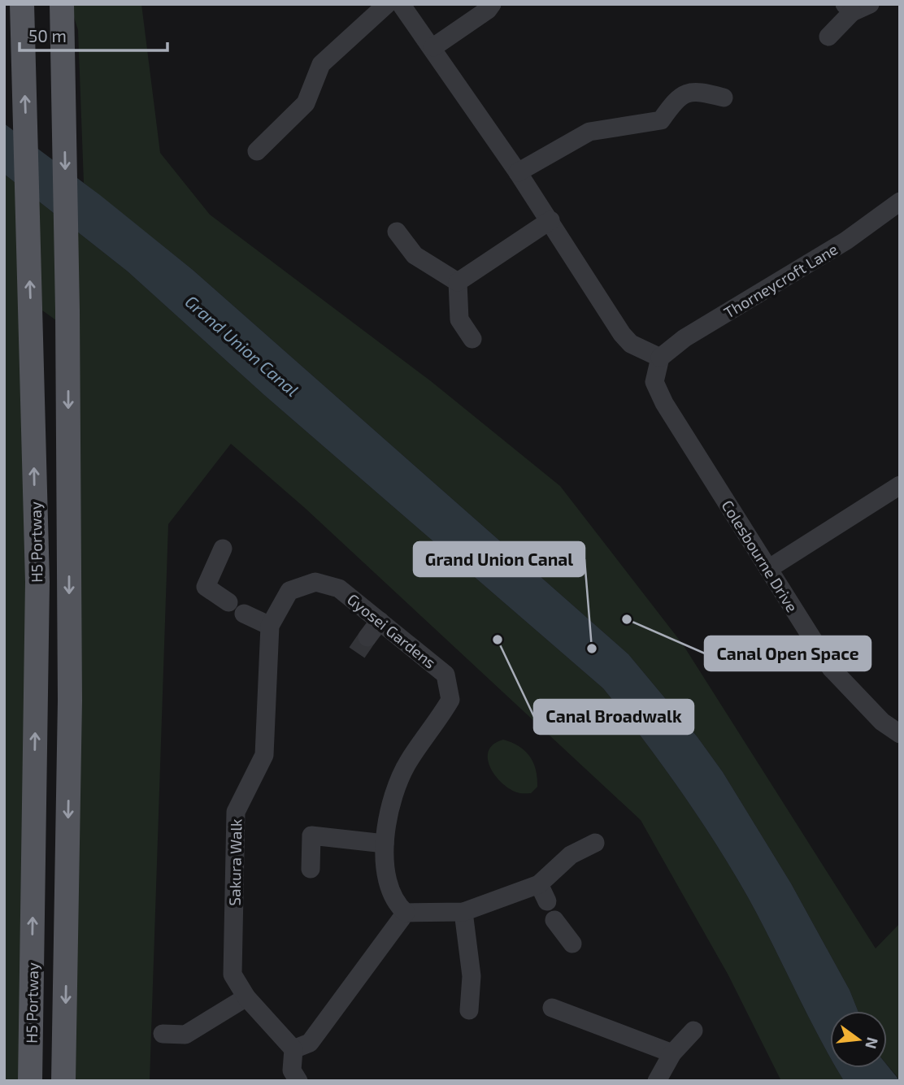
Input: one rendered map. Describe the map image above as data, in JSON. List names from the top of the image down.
{
  "streets": {
    "main road": ["H5 Portway"],
    "street": [
      "Thorneycroft Lane",
      "Colesbourne Drive",
      "Gyosei Gardens",
      "Sakura Walk"
    ]
  },
  "crossings": [
    ["Thorneycroft Lane", "Colesbourne Drive"],
    ["Gyosei Gardens", "Sakura Walk"]
  ],
  "water": ["Grand Union Canal"],
  "places": ["Canal Open Space", "Canal Broadwalk", "Grand Union Canal"],
  "scale_bar": "50 m",
  "north": "right"
}
